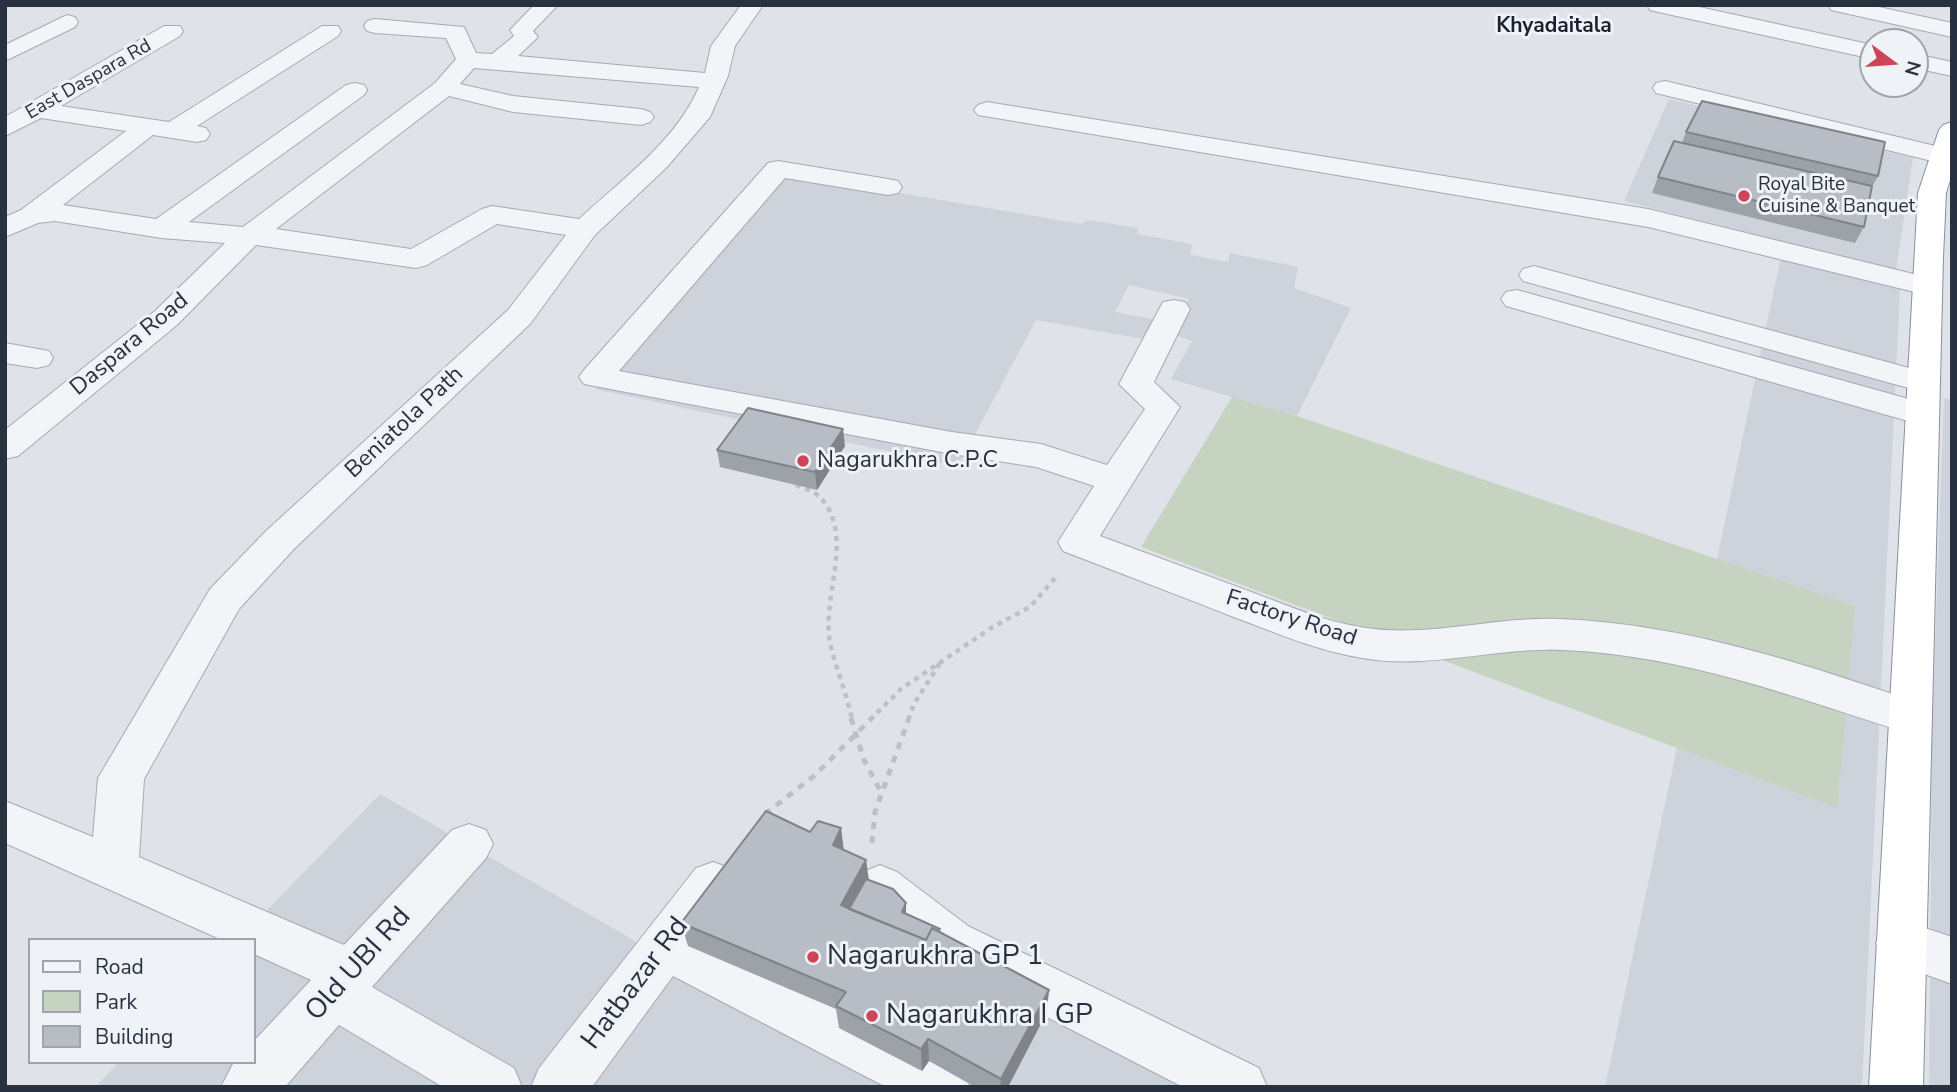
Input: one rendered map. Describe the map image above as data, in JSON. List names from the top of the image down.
{
  "streets": {
    "street": [
      "East Daspara Rd",
      "Daspara Road",
      "Beniatola Path",
      "Factory Road",
      "Old UBI Rd",
      "Hatbazar Rd"
    ]
  },
  "districts": ["Khyadaitala"],
  "places": [
    "Royal Bite Cuisine & Banquet",
    "Nagarukhra C.P.C",
    "Nagarukhra GP 1",
    "Nagarukhra I GP"
  ],
  "legend": ["Road", "Park", "Building"],
  "north": "right"
}
